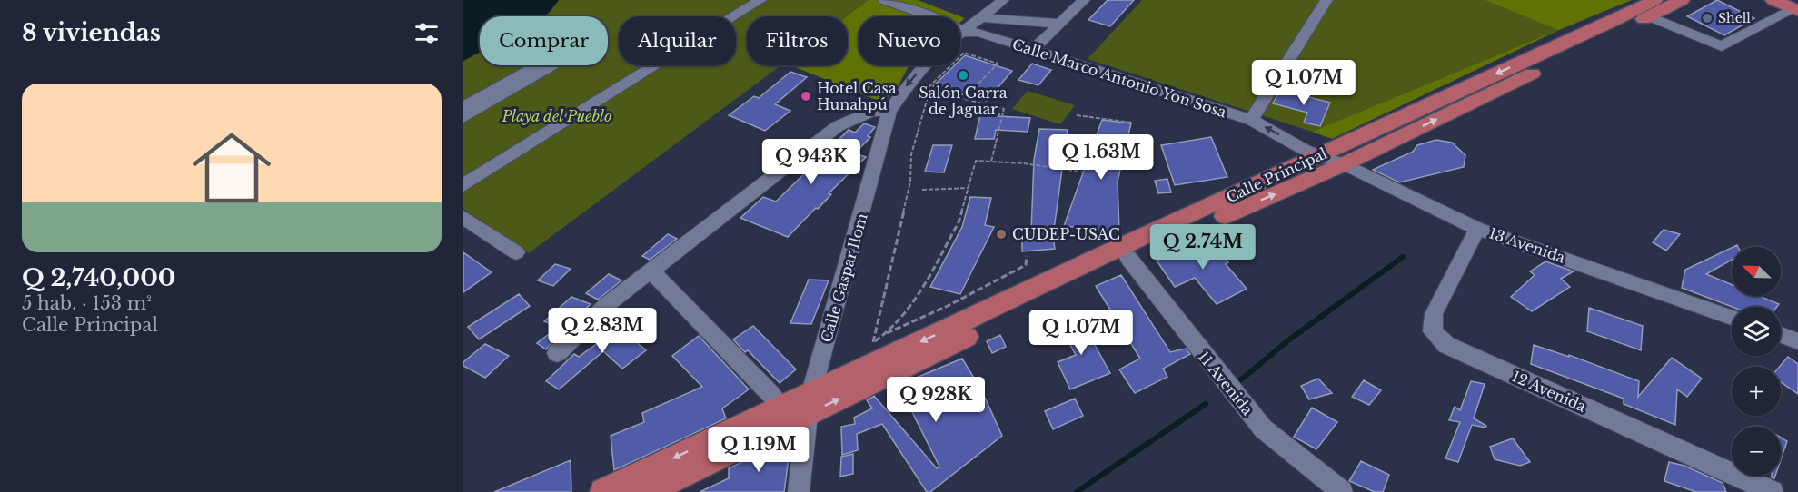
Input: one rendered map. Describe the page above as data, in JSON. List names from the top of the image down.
{
  "streets": {
    "main road": ["Calle Principal"],
    "street": [
      "Calle Marco Antonio Yon Sosa",
      "13 Avenida",
      "Calle Gaspar Ilom",
      "11 Avenida",
      "12 Avenida"
    ]
  },
  "crossings": [
    ["Calle Marco Antonio Yon Sosa", "Calle Principal"],
    ["Calle Marco Antonio Yon Sosa", "13 Avenida"],
    ["Calle Marco Antonio Yon Sosa", "Calle Gaspar Ilom"],
    ["Calle Principal", "13 Avenida"],
    ["Calle Principal", "Calle Gaspar Ilom"],
    ["Calle Principal", "11 Avenida"],
    ["13 Avenida", "12 Avenida"]
  ],
  "parks": ["Playa del Pueblo"],
  "places": [
    "Shell",
    "Salón Garra de Jaguar",
    "Hotel Casa Hunahpú",
    "CUDEP-USAC"
  ],
  "north": "top left",
  "page": {
    "heading": "8 viviendas",
    "chip": [
      "Comprar",
      "Alquilar",
      "Filtros",
      "Nuevo"
    ],
    "price": [
      "Q 1.07M",
      "Q 1.63M",
      "Q 943K",
      "Q 2.74M",
      "Q 2.83M",
      "Q 1.07M",
      "Q 928K",
      "Q 1.19M"
    ],
    "list": [
      {
        "name": "Q 2,740,000",
        "note": "5 hab. · 153 m² · Calle Principal"
      }
    ],
    "map_buttons": ["+", "−"]
  }
}
